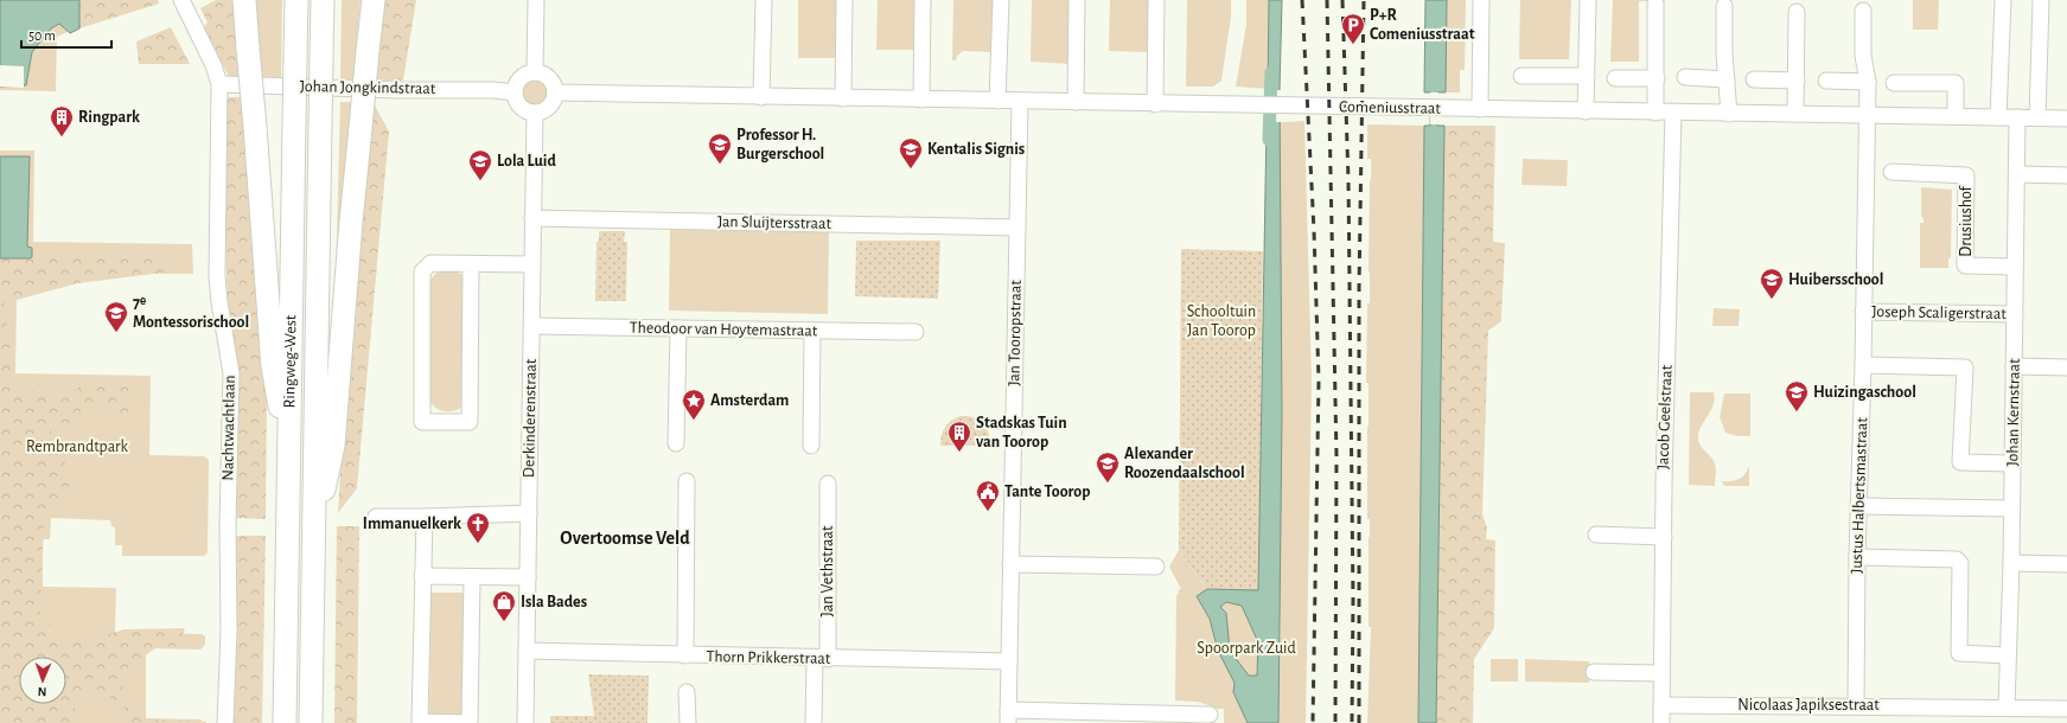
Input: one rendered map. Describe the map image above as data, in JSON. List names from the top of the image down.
{
  "streets": {
    "highway": ["Ringweg-West"],
    "street": [
      "Johan Jongkindstraat",
      "Comeniusstraat",
      "Drusiushof",
      "Jan Sluijtersstraat",
      "Joseph Scaligerstraat",
      "Theodoor van Hoytemastraat",
      "Jan Tooropstraat",
      "Johan Kernstraat",
      "Jacob Geelstraat",
      "Derkinderenstraat",
      "Nachtwachtlaan",
      "Justus Halbertsmastraat",
      "Jan Vethstraat",
      "Thorn Prikkerstraat",
      "Nicolaas Japiksestraat"
    ]
  },
  "crossings": [
    ["Johan Jongkindstraat", "Derkinderenstraat"],
    ["Johan Jongkindstraat", "Nachtwachtlaan"],
    ["Comeniusstraat", "Johan Kernstraat"],
    ["Comeniusstraat", "Jacob Geelstraat"],
    ["Comeniusstraat", "Justus Halbertsmastraat"],
    ["Drusiushof", "Johan Kernstraat"],
    ["Jan Sluijtersstraat", "Jan Tooropstraat"],
    ["Jan Sluijtersstraat", "Derkinderenstraat"],
    ["Joseph Scaligerstraat", "Johan Kernstraat"],
    ["Joseph Scaligerstraat", "Justus Halbertsmastraat"],
    ["Theodoor van Hoytemastraat", "Derkinderenstraat"],
    ["Jan Tooropstraat", "Thorn Prikkerstraat"],
    ["Johan Kernstraat", "Nicolaas Japiksestraat"],
    ["Jacob Geelstraat", "Nicolaas Japiksestraat"],
    ["Derkinderenstraat", "Thorn Prikkerstraat"],
    ["Justus Halbertsmastraat", "Nicolaas Japiksestraat"],
    ["Jan Vethstraat", "Thorn Prikkerstraat"]
  ],
  "districts": ["Overtoomse Veld"],
  "parks": ["Schooltuin Jan Toorop", "Rembrandtpark", "Spoorpark Zuid"],
  "places": {
    "parking": ["P+R Comeniusstraat"],
    "building": ["Ringpark", "Stadskas Tuin van Toorop"],
    "school or university": [
      "Professor H. Burgerschool",
      "Kentalis Signis",
      "Lola Luid",
      "Huibersschool",
      "7ᵉ Montessorischool",
      "Huizingaschool",
      "Alexander Roozendaalschool"
    ],
    "place": ["Amsterdam"],
    "public building": ["Tante Toorop"],
    "church": ["Immanuelkerk"],
    "shop": ["Isla Bades"]
  },
  "scale_bar": "50 m",
  "north": "bottom"
}
